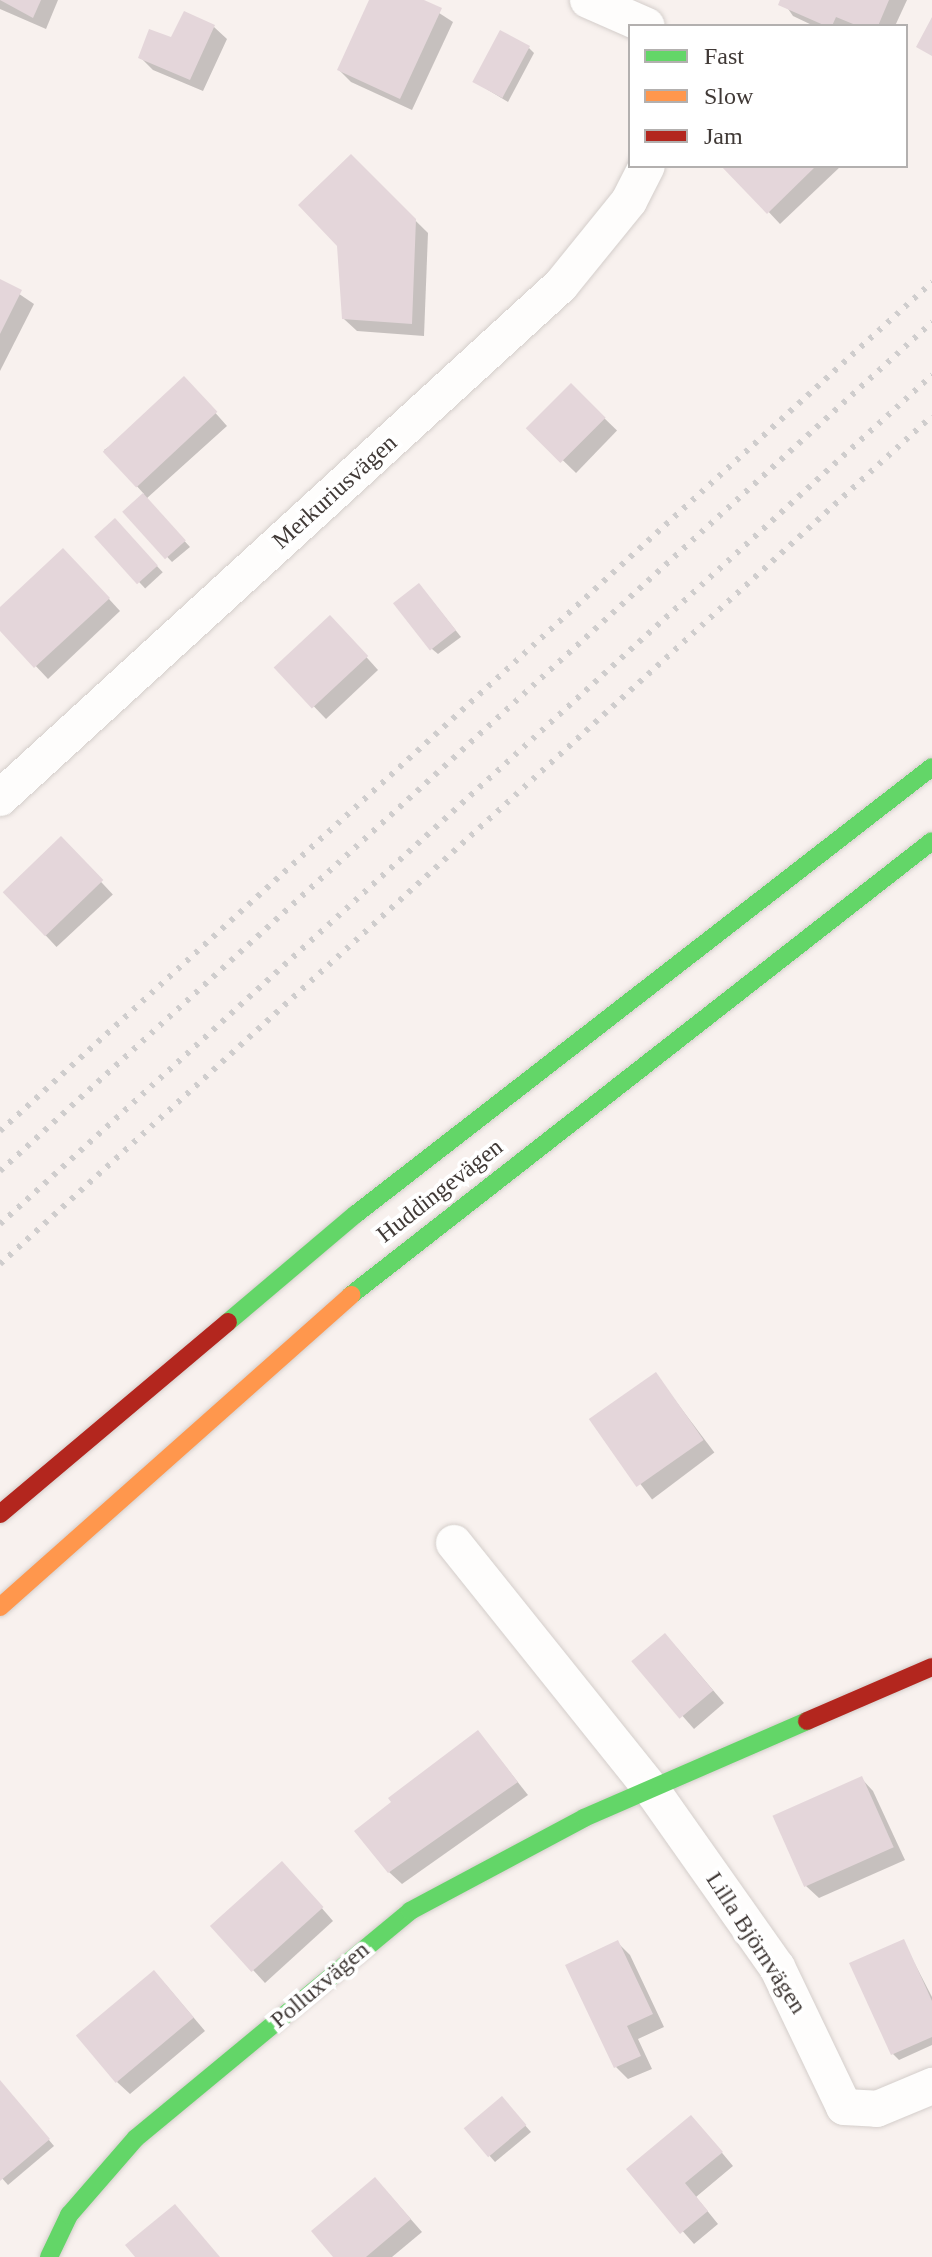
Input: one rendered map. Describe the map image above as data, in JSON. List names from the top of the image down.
{
  "streets": {
    "main road": ["Huddingevägen", "Polluxvägen"],
    "street": ["Merkuriusvägen", "Lilla Björnvägen"]
  },
  "crossings": [
    ["Lilla Björnvägen", "Polluxvägen"]
  ],
  "legend": ["Fast", "Slow", "Jam"]
}
